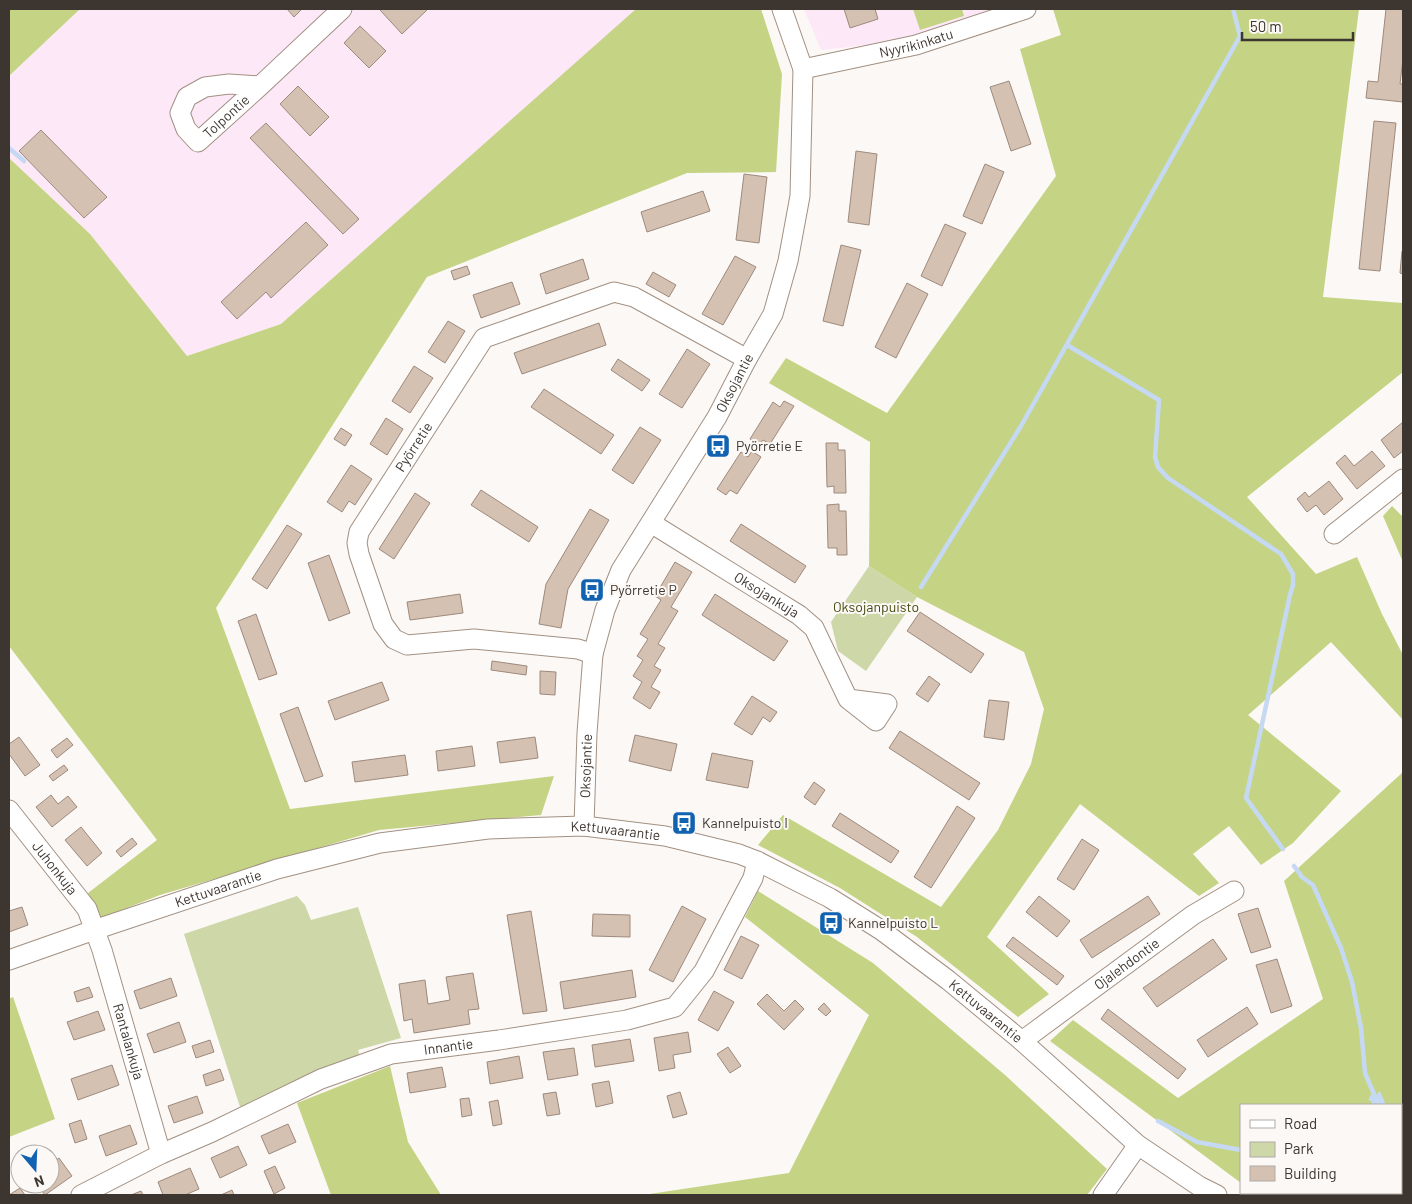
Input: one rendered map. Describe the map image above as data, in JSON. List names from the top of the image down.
{
  "streets": {
    "street": [
      "Nyyrikinkatu",
      "Tolpontie",
      "Oksojantie",
      "Pyörretie",
      "Oksojankuja",
      "Kettuvaarantie",
      "Juhonkuja",
      "Ojalehdontie",
      "Rantalankuja",
      "Innantie"
    ]
  },
  "crossings": [
    ["Nyyrikinkatu", "Oksojantie"],
    ["Oksojantie", "Pyörretie"],
    ["Oksojantie", "Oksojankuja"],
    ["Oksojantie", "Kettuvaarantie"],
    ["Kettuvaarantie", "Juhonkuja"],
    ["Kettuvaarantie", "Ojalehdontie"],
    ["Kettuvaarantie", "Rantalankuja"],
    ["Kettuvaarantie", "Innantie"],
    ["Juhonkuja", "Rantalankuja"],
    ["Rantalankuja", "Innantie"]
  ],
  "parks": ["Oksojanpuisto"],
  "places": {
    "bus stop": [
      "Pyörretie E",
      "Pyörretie P",
      "Kannelpuisto I",
      "Kannelpuisto L"
    ]
  },
  "legend": ["Road", "Park", "Building"],
  "scale_bar": "50 m",
  "north": "bottom"
}
